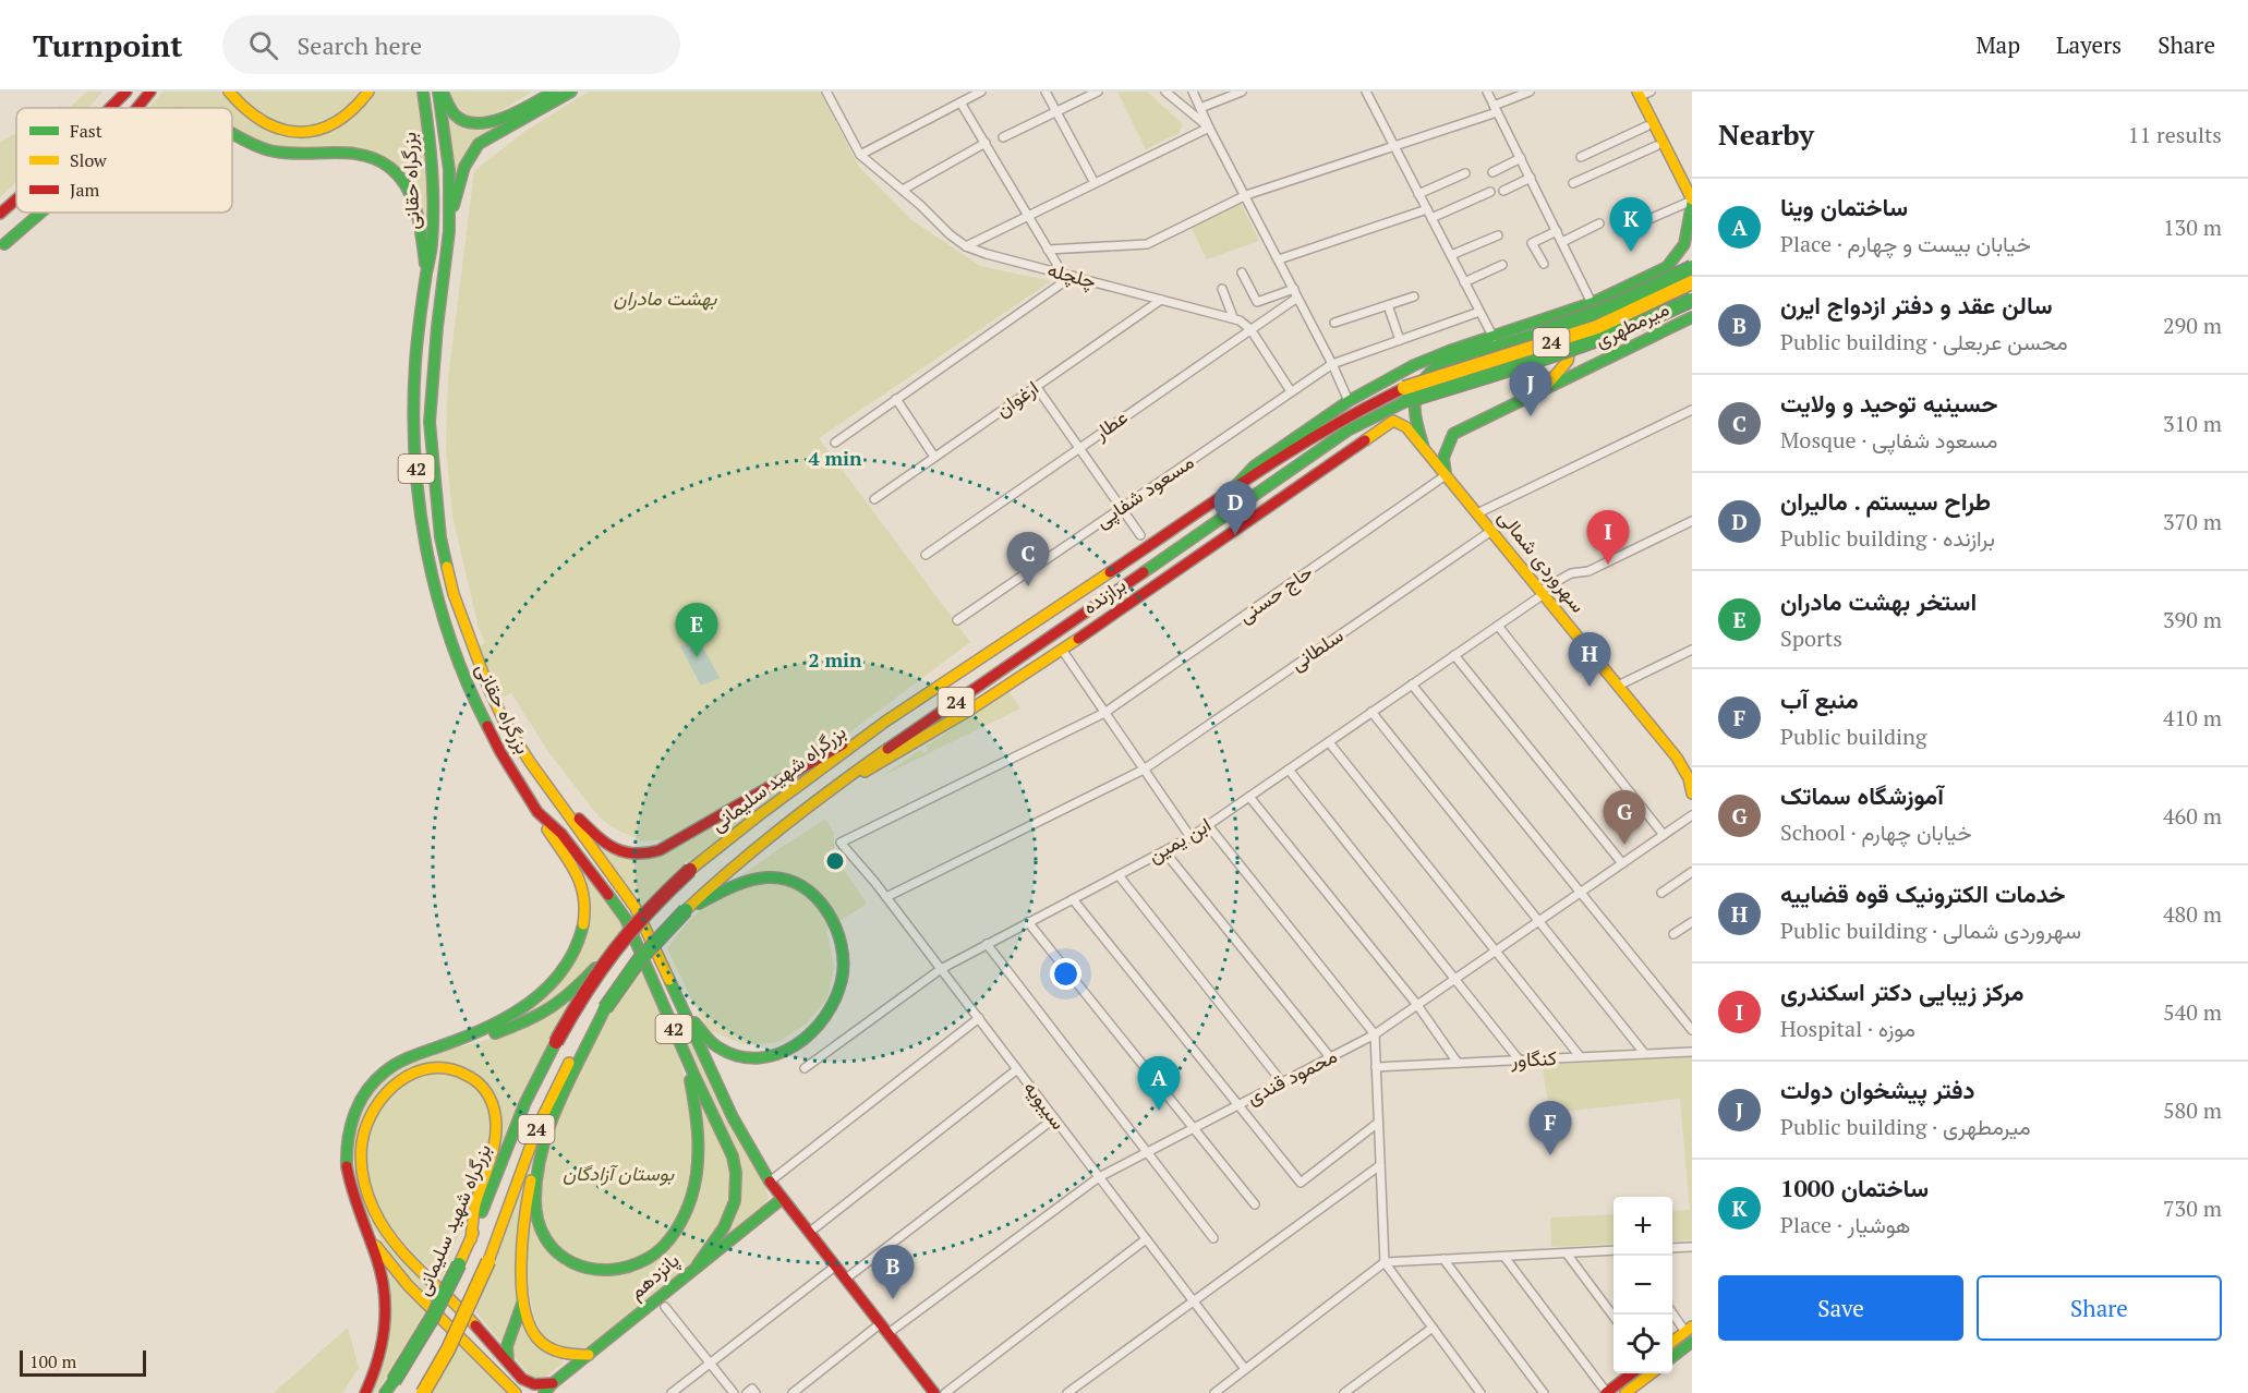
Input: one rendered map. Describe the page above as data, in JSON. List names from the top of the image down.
{
  "streets": {
    "main road": [
      "بزرگراه حقانی",
      "میرمطهری",
      "24",
      "42",
      "سهروردی شمالی",
      "برازنده",
      "بزرگراه شهید سلیمانی",
      "پانزدهم"
    ],
    "street": [
      "چلچله",
      "ارغوان",
      "عطار",
      "مسعود شفاپی",
      "حاج حسنی",
      "سلطانی",
      "ابن یمین",
      "کنگاور",
      "محمود قندی",
      "سیبویه"
    ]
  },
  "crossings": [
    ["بزرگراه حقانی", "محمود قندی"],
    ["بزرگراه حقانی", "پانزدهم"],
    ["چلچله", "ارغوان"],
    ["چلچله", "عطار"],
    ["چلچله", "مسعود شفاپی"],
    ["میرمطهری", "سهروردی شمالی"],
    ["میرمطهری", "حاج حسنی"],
    ["24", "برازنده"],
    ["24", "بزرگراه شهید سلیمانی"],
    ["سهروردی شمالی", "حاج حسنی"],
    ["سهروردی شمالی", "برازنده"],
    ["سهروردی شمالی", "سلطانی"],
    ["سهروردی شمالی", "ابن یمین"],
    ["حاج حسنی", "سیبویه"],
    ["سلطانی", "سیبویه"],
    ["ابن یمین", "سیبویه"],
    ["محمود قندی", "سیبویه"]
  ],
  "parks": ["بهشت مادران", "بوستان آزادگان"],
  "legend": ["Fast", "Slow", "Jam"],
  "scale_bar": "100 m",
  "page": {
    "header": "Turnpoint",
    "search": "Search here",
    "nav": ["Map", "Layers", "Share"],
    "heading": ["Nearby", "11 results"],
    "list": [
      {
        "mark": "A",
        "name": "ساختمان وینا",
        "note": "Place · خیابان بیست و چهارم",
        "value": "130 m"
      },
      {
        "mark": "B",
        "name": "سالن عقد و دفتر ازدواج ایرن",
        "note": "Public building · محسن عربعلی",
        "value": "290 m"
      },
      {
        "mark": "C",
        "name": "حسینیه توحید و ولایت",
        "note": "Mosque · مسعود شفاپی",
        "value": "310 m"
      },
      {
        "mark": "D",
        "name": "طراح سیستم . مالیران",
        "note": "Public building · برازنده",
        "value": "370 m"
      },
      {
        "mark": "E",
        "name": "استخر بهشت مادران",
        "note": "Sports",
        "value": "390 m"
      },
      {
        "mark": "F",
        "name": "منبع آب",
        "note": "Public building",
        "value": "410 m"
      },
      {
        "mark": "G",
        "name": "آموزشگاه سماتک",
        "note": "School · خیابان چهارم",
        "value": "460 m"
      },
      {
        "mark": "H",
        "name": "خدمات الکترونیک قوه قضاییه",
        "note": "Public building · سهروردی شمالی",
        "value": "480 m"
      },
      {
        "mark": "I",
        "name": "مرکز زیبایی دکتر اسکندری",
        "note": "Hospital · موزه",
        "value": "540 m"
      },
      {
        "mark": "J",
        "name": "دفتر پیشخوان دولت",
        "note": "Public building · میرمطهری",
        "value": "580 m"
      },
      {
        "mark": "K",
        "name": "ساختمان 1000",
        "note": "Place · هوشیار",
        "value": "730 m"
      }
    ],
    "pins": [
      "K",
      "J",
      "D",
      "I",
      "C",
      "E",
      "H",
      "G",
      "A",
      "F",
      "B"
    ],
    "map_buttons": ["+", "−"],
    "buttons": ["Save", "Share"],
    "scale": "100 m"
  },
  "rings": ["4 min", "2 min"]
}
